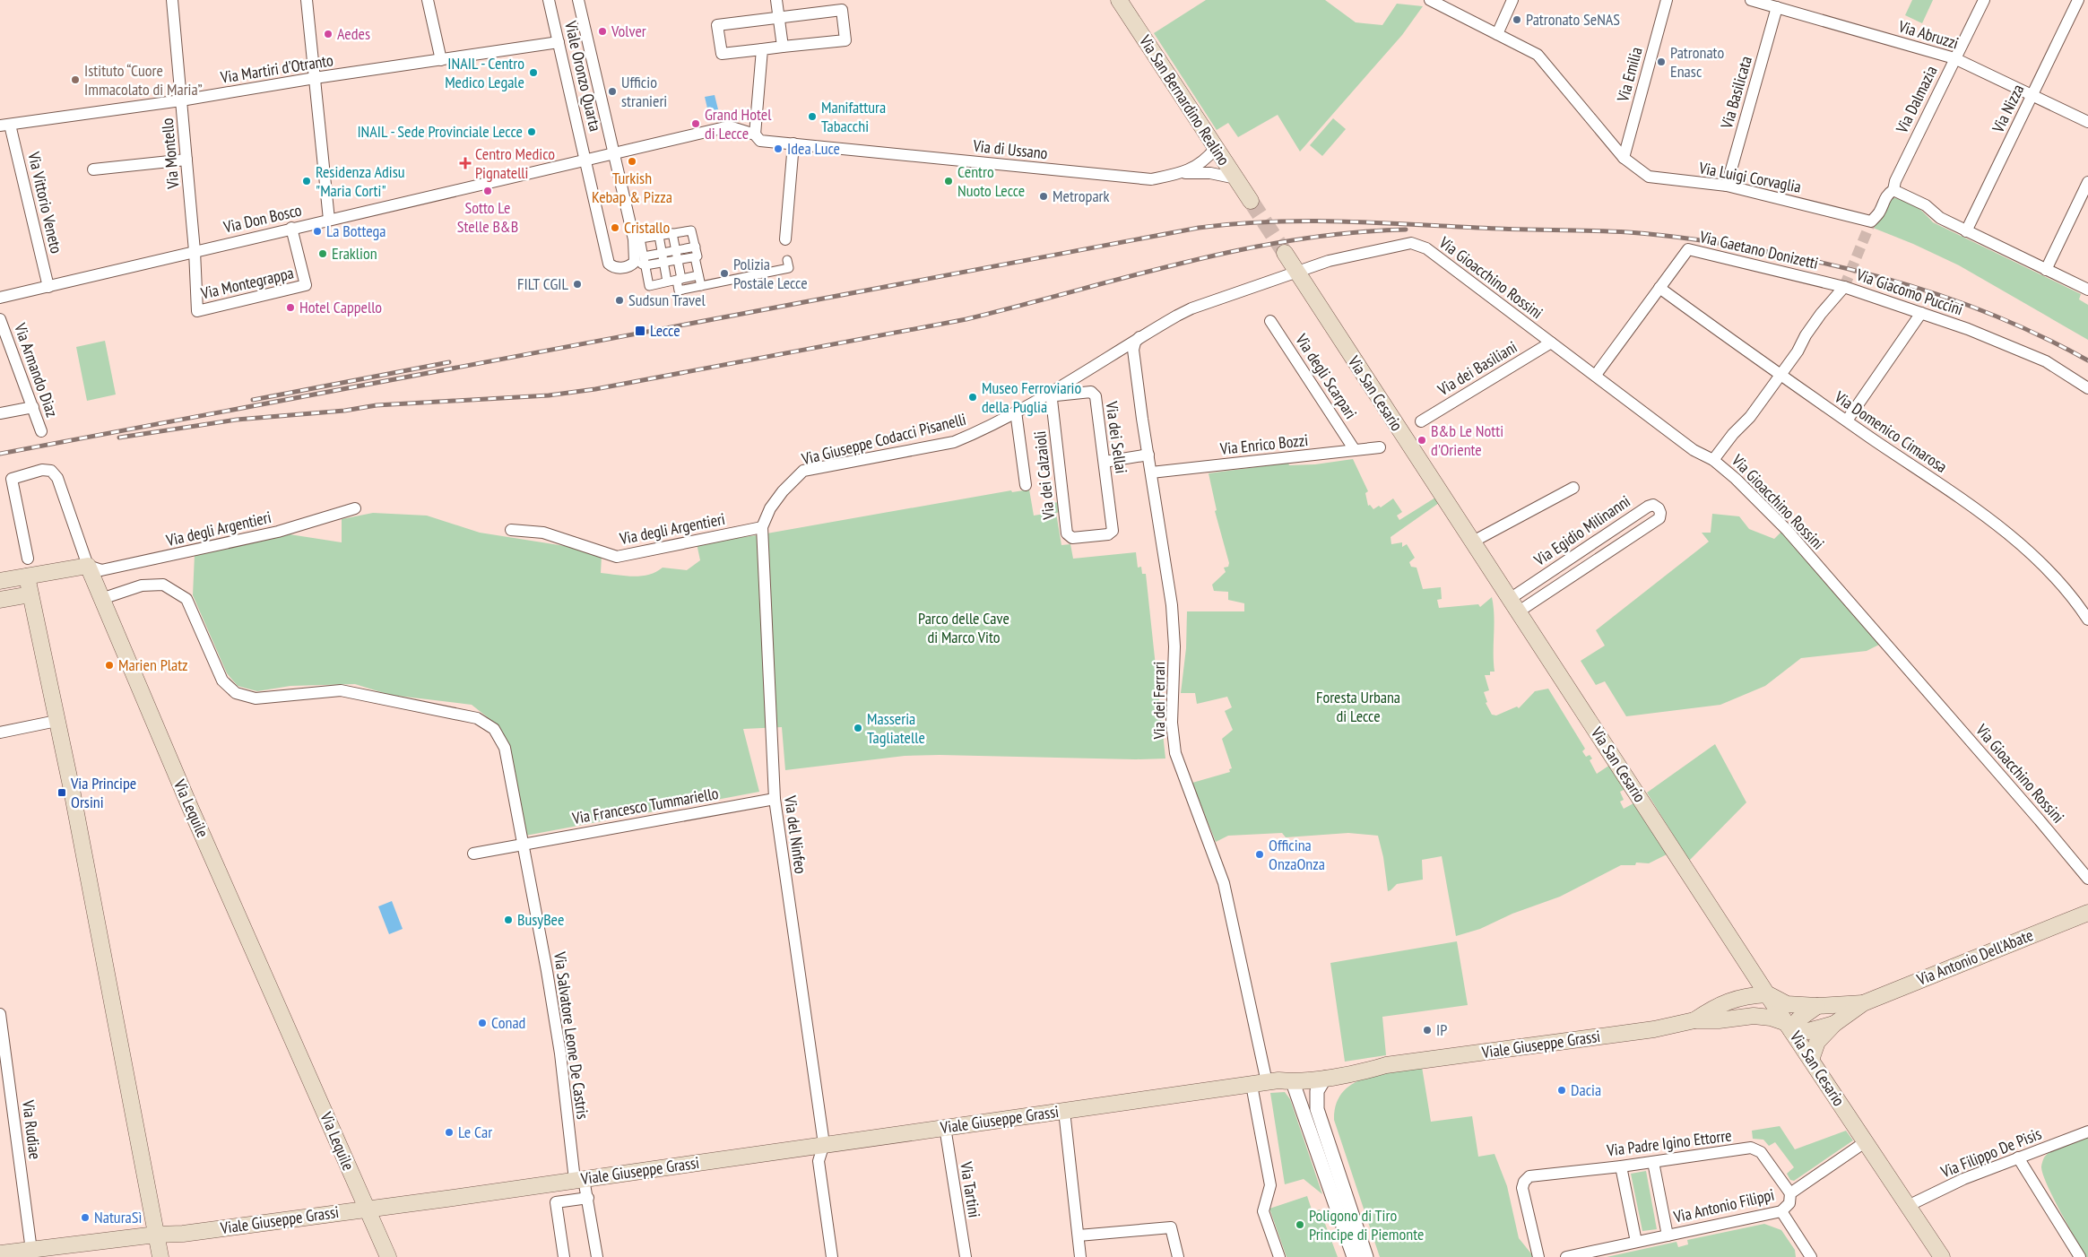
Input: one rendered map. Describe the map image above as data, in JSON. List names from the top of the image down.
{
  "streets": {
    "main road": [
      "Via San Bernardino Realino",
      "Via San Cesario",
      "Via Lequile",
      "Via Antonio Dell'Abate",
      "Viale Giuseppe Grassi"
    ],
    "street": [
      "Via Abruzzi",
      "Via Martiri d'Otranto",
      "Via Emilia",
      "Viale Oronzo Quarta",
      "Via Basilicata",
      "Via Dalmazia",
      "Via Nizza",
      "Via di Ussano",
      "Via Montello",
      "Via Luigi Corvaglia",
      "Via Vittorio Veneto",
      "Via Don Bosco",
      "Via Gaetano Donizetti",
      "Via Gioacchino Rossini",
      "Via Montegrappa",
      "Via Giacomo Puccini",
      "Via dei Basiliani",
      "Via Armando Diaz",
      "Via degli Scarpari",
      "Via Domenico Cimarosa",
      "Via dei Sellai",
      "Via Giuseppe Codacci Pisanelli",
      "Via Enrico Bozzi",
      "Via dei Calzaioli",
      "Via degli Argentieri",
      "Via Egidio Milinanni",
      "Via dei Ferrari",
      "Via Francesco Tummariello",
      "Via del Ninfeo",
      "Via Salvatore Leone De Castris",
      "Via Rudiae",
      "Via Padre Igino Ettorre",
      "Via Filippo De Pisis",
      "Via Tartini",
      "Via Antonio Filippi"
    ]
  },
  "crossings": [
    ["Via Abruzzi", "Via Basilicata"],
    ["Via Abruzzi", "Via Dalmazia"],
    ["Via Abruzzi", "Via Nizza"],
    ["Via Martiri d'Otranto", "Viale Oronzo Quarta"],
    ["Via Martiri d'Otranto", "Via Montello"],
    ["Via Martiri d'Otranto", "Via Vittorio Veneto"],
    ["Via Emilia", "Via Luigi Corvaglia"],
    ["Viale Oronzo Quarta", "Via di Ussano"],
    ["Viale Oronzo Quarta", "Via Don Bosco"],
    ["Via Basilicata", "Via Luigi Corvaglia"],
    ["Via Dalmazia", "Via Luigi Corvaglia"],
    ["Via San Bernardino Realino", "Via di Ussano"],
    ["Via Montello", "Via Don Bosco"],
    ["Via Montello", "Via Montegrappa"],
    ["Via Vittorio Veneto", "Via Don Bosco"],
    ["Via Don Bosco", "Via Montegrappa"],
    ["Via Gaetano Donizetti", "Via Gioacchino Rossini"],
    ["Via Gaetano Donizetti", "Via Giacomo Puccini"],
    ["Via Gaetano Donizetti", "Via Domenico Cimarosa"],
    ["Via Gioacchino Rossini", "Via Giacomo Puccini"],
    ["Via Gioacchino Rossini", "Via dei Basiliani"],
    ["Via Gioacchino Rossini", "Via San Cesario"],
    ["Via Gioacchino Rossini", "Via Giuseppe Codacci Pisanelli"],
    ["Via Giacomo Puccini", "Via Domenico Cimarosa"],
    ["Via degli Scarpari", "Via Enrico Bozzi"],
    ["Via San Cesario", "Via Giuseppe Codacci Pisanelli"],
    ["Via San Cesario", "Via Egidio Milinanni"],
    ["Via San Cesario", "Via Antonio Dell'Abate"],
    ["Via San Cesario", "Viale Giuseppe Grassi"],
    ["Via San Cesario", "Via Filippo De Pisis"],
    ["Via San Cesario", "Via Antonio Filippi"],
    ["Via dei Sellai", "Via Giuseppe Codacci Pisanelli"],
    ["Via dei Sellai", "Via dei Calzaioli"],
    ["Via Giuseppe Codacci Pisanelli", "Via dei Calzaioli"],
    ["Via Giuseppe Codacci Pisanelli", "Via degli Argentieri"],
    ["Via Giuseppe Codacci Pisanelli", "Via dei Ferrari"],
    ["Via Giuseppe Codacci Pisanelli", "Via del Ninfeo"],
    ["Via Enrico Bozzi", "Via dei Ferrari"],
    ["Via degli Argentieri", "Via Lequile"],
    ["Via degli Argentieri", "Via del Ninfeo"],
    ["Via dei Ferrari", "Viale Giuseppe Grassi"],
    ["Via Francesco Tummariello", "Via del Ninfeo"],
    ["Via Francesco Tummariello", "Via Salvatore Leone De Castris"],
    ["Via Lequile", "Viale Giuseppe Grassi"],
    ["Via del Ninfeo", "Viale Giuseppe Grassi"],
    ["Via Antonio Dell'Abate", "Viale Giuseppe Grassi"],
    ["Via Salvatore Leone De Castris", "Viale Giuseppe Grassi"],
    ["Viale Giuseppe Grassi", "Via Rudiae"],
    ["Viale Giuseppe Grassi", "Via Tartini"],
    ["Via Padre Igino Ettorre", "Via Antonio Filippi"]
  ],
  "parks": ["Parco delle Cave di Marco Vito", "Foresta Urbana di Lecce"],
  "places": {
    "other": [
      "Patronato SeNAS",
      "Volver",
      "Aedes",
      "Patronato Enasc",
      "INAIL - Centro Medico Legale",
      "Istituto “Cuore Immacolato di Maria”",
      "Ufficio stranieri",
      "Manifattura Tabacchi",
      "Grand Hotel di Lecce",
      "INAIL - Sede Provinciale Lecce",
      "Idea Luce",
      "Turkish Kebap & Pizza",
      "Residenza Adisu \"Maria Corti\"",
      "Centro Nuoto Lecce",
      "Sotto Le Stelle B&B",
      "Metropark",
      "Cristallo",
      "La Bottega",
      "Eraklion",
      "Polizia Postale Lecce",
      "FILT CGIL",
      "Sudsun Travel",
      "Hotel Cappello",
      "Museo Ferroviario della Puglia",
      "B&b Le Notti d'Oriente",
      "Marien Platz",
      "Masseria Tagliatelle",
      "Officina OnzaOnza",
      "BusyBee",
      "Conad",
      "IP",
      "Dacia",
      "Le Car",
      "NaturaSì",
      "Poligono di Tiro Principe di Piemonte"
    ],
    "health": ["Centro Medico Pignatelli"],
    "transit": ["Lecce", "Via Principe Orsini"]
  }
}
